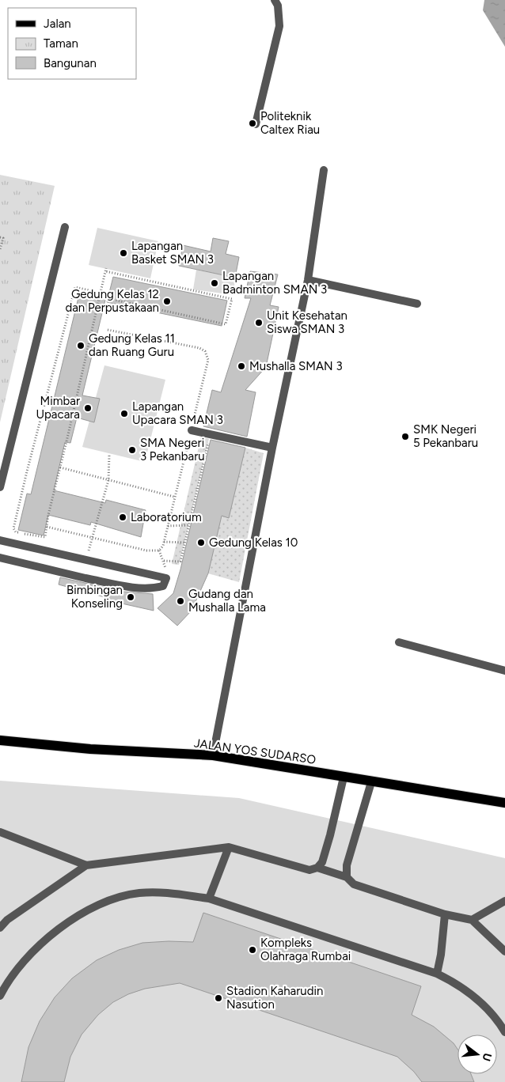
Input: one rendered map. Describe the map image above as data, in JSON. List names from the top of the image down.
{
  "streets": {
    "main road": ["JALAN YOS SUDARSO"]
  },
  "places": [
    "Politeknik Caltex Riau",
    "Lapangan Basket SMAN 3",
    "Lapangan Badminton SMAN 3",
    "Gedung Kelas 12 dan Perpustakaan",
    "Unit Kesehatan Siswa SMAN 3",
    "Gedung Kelas 11 dan Ruang Guru",
    "Mushalla SMAN 3",
    "Mimbar Upacara",
    "Lapangan Upacara SMAN 3",
    "SMK Negeri 5 Pekanbaru",
    "SMA Negeri 3 Pekanbaru",
    "Laboratorium",
    "Gedung Kelas 10",
    "Bimbingan Konseling",
    "Gudang dan Mushalla Lama",
    "Kompleks Olahraga Rumbai",
    "Stadion Kaharudin Nasution"
  ],
  "legend": ["Jalan", "Taman", "Bangunan"],
  "north": "right"
}
